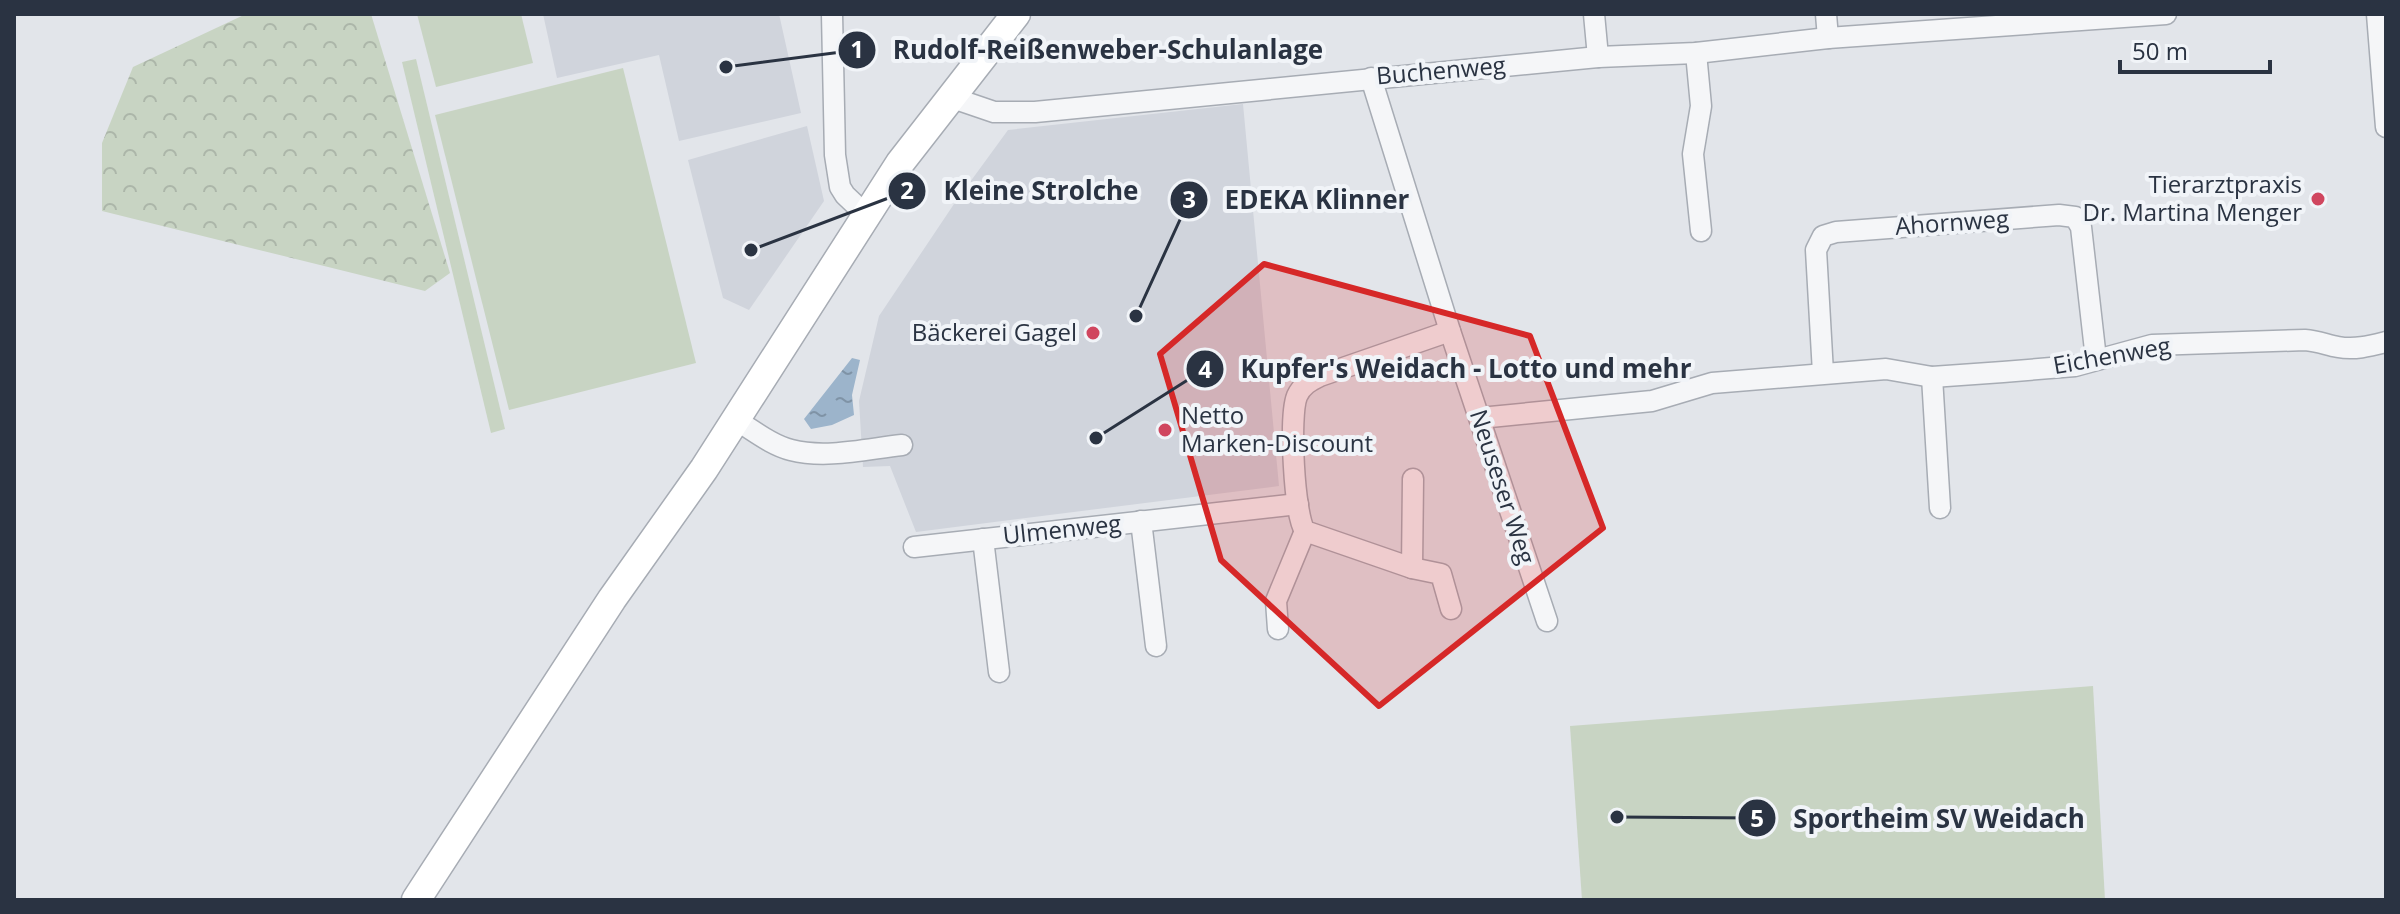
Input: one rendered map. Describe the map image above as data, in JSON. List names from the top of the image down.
{
  "streets": {
    "street": [
      "Buchenweg",
      "Ahornweg",
      "Eichenweg",
      "Neuseser Weg",
      "Ulmenweg"
    ]
  },
  "crossings": [
    ["Buchenweg", "Neuseser Weg"],
    ["Ahornweg", "Eichenweg"],
    ["Eichenweg", "Neuseser Weg"]
  ],
  "places": [
    "Rudolf-Reißenweber-Schulanlage",
    "Tierarztpraxis Dr. Martina Menger",
    "Kleine Strolche",
    "EDEKA Klinner",
    "Bäckerei Gagel",
    "Netto Marken-Discount",
    "Kupfer's Weidach - Lotto und mehr",
    "Sportheim SV Weidach"
  ],
  "scale_bar": "50 m"
}
